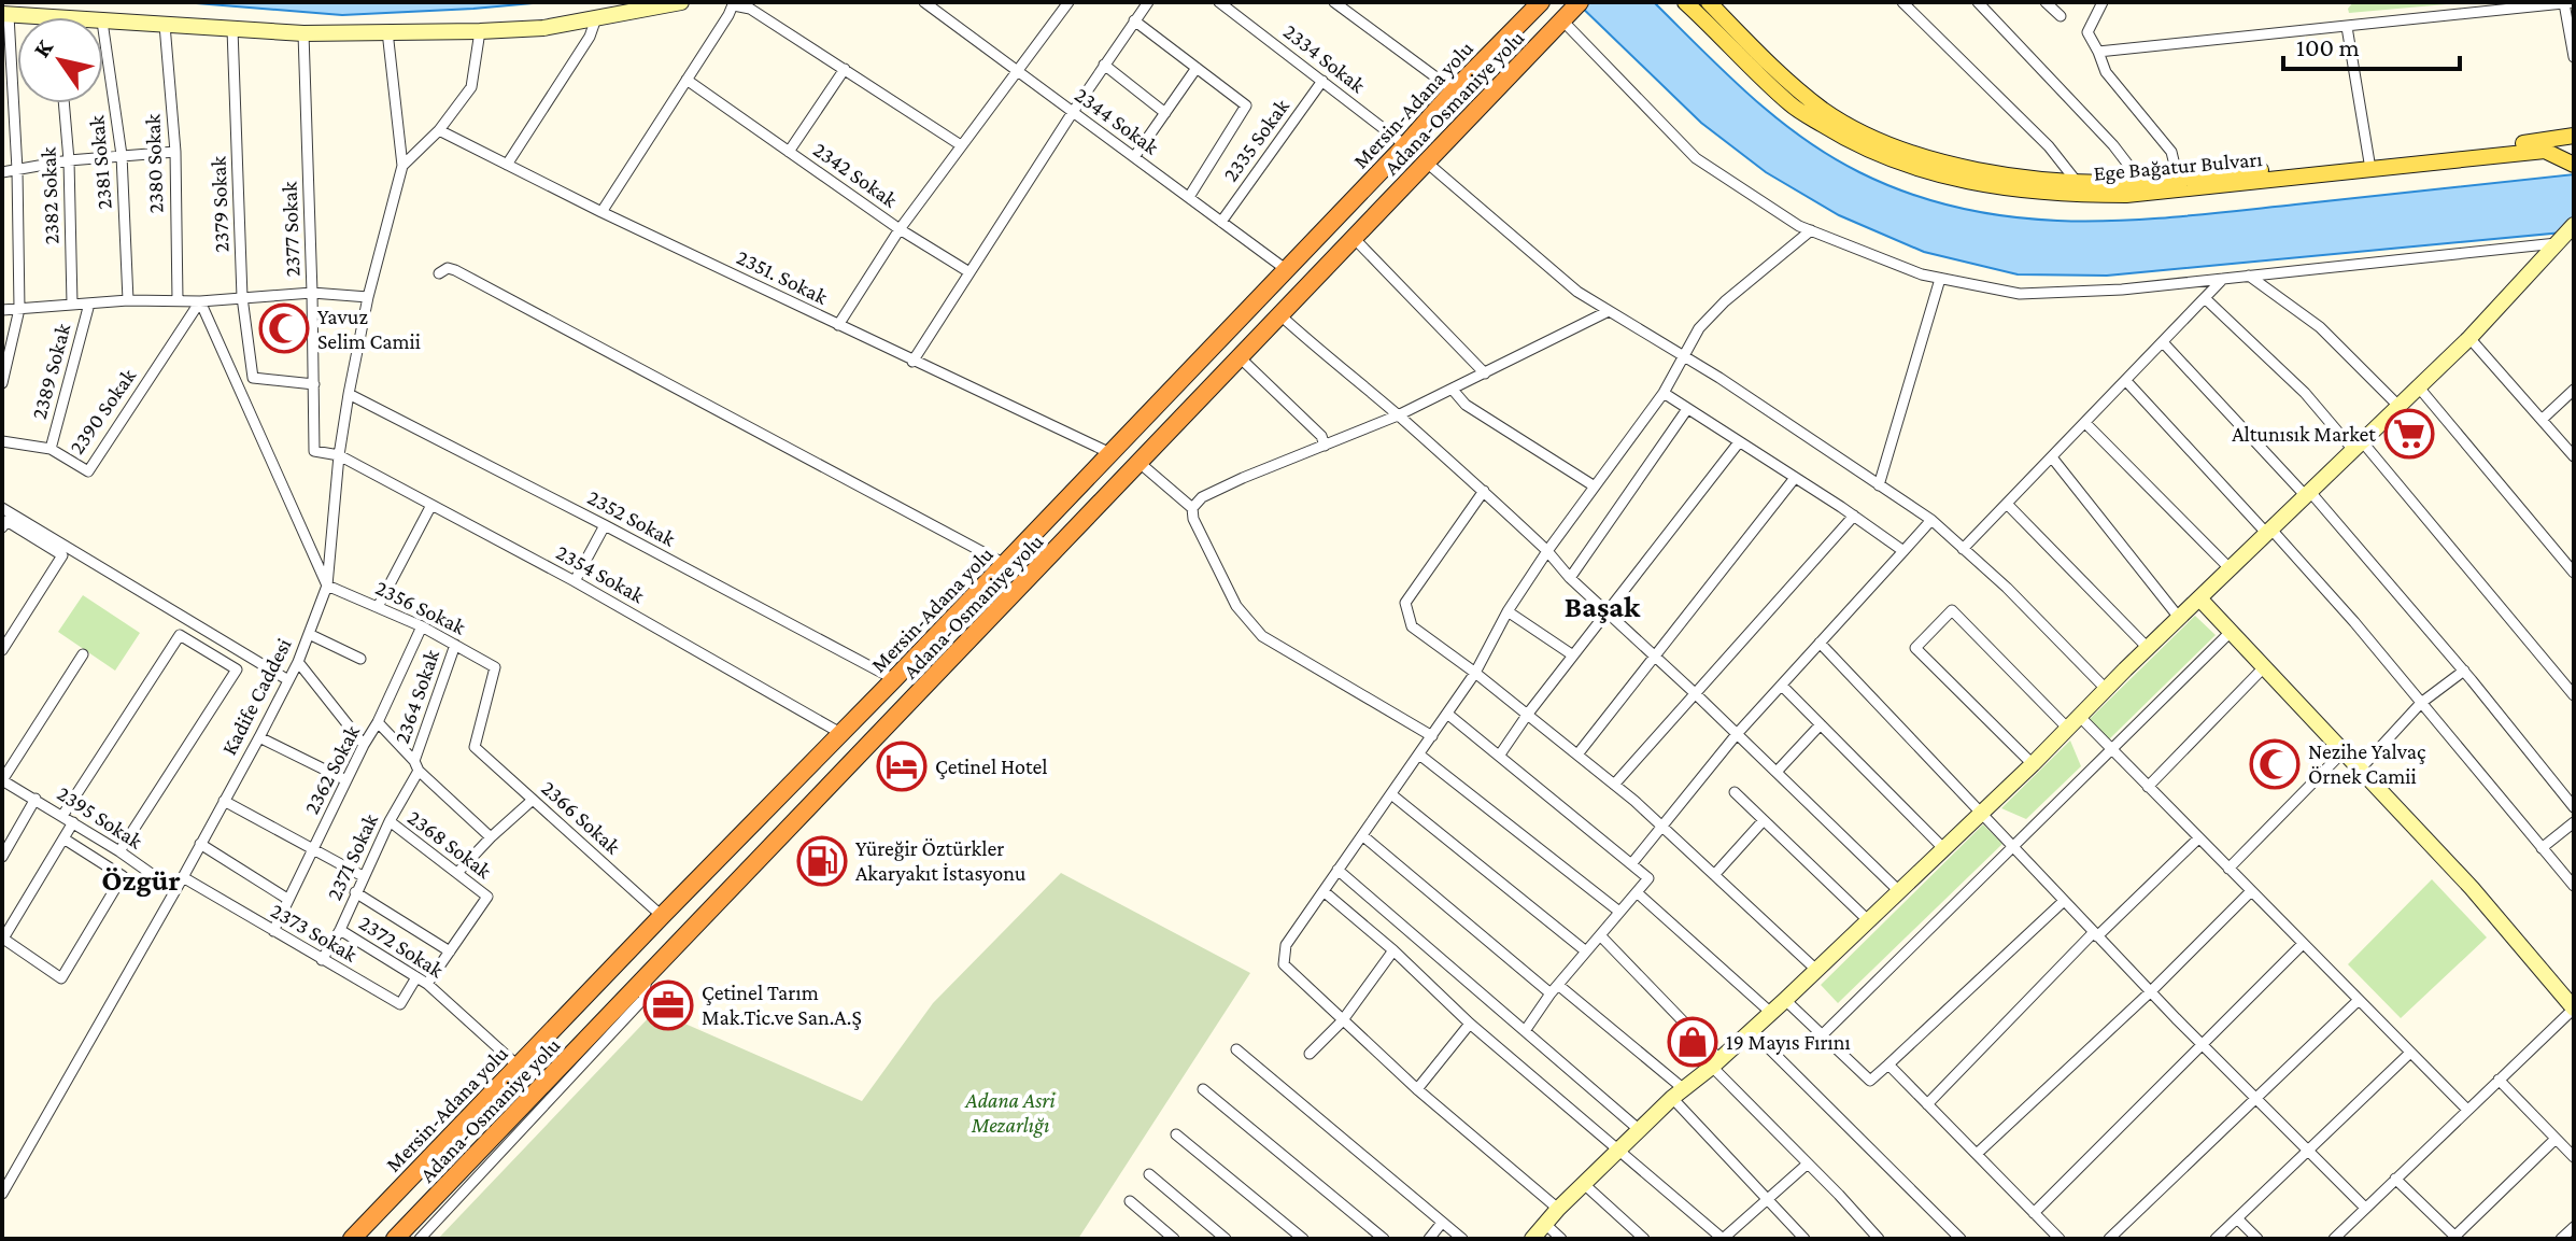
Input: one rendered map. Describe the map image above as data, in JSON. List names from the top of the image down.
{
  "streets": {
    "highway": ["Adana-Osmaniye yolu", "Mersin-Adana yolu"],
    "main road": ["Ege Bağatur Bulvarı"],
    "street": [
      "2334 Sokak",
      "2344 Sokak",
      "2335 Sokak",
      "2381 Sokak",
      "2380 Sokak",
      "2342 Sokak",
      "2382 Sokak",
      "2379 Sokak",
      "2377 Sokak",
      "2351. Sokak",
      "2389 Sokak",
      "2390 Sokak",
      "2352 Sokak",
      "2354 Sokak",
      "2356 Sokak",
      "Kadife Caddesi",
      "2364 Sokak",
      "2362 Sokak",
      "2395 Sokak",
      "2366 Sokak",
      "2368 Sokak",
      "2371 Sokak",
      "2373 Sokak",
      "2372 Sokak"
    ]
  },
  "crossings": [
    ["2334 Sokak", "Mersin-Adana yolu"],
    ["2334 Sokak", "2335 Sokak"],
    ["Mersin-Adana yolu", "2344 Sokak"],
    ["Mersin-Adana yolu", "2351. Sokak"],
    ["Mersin-Adana yolu", "2352 Sokak"],
    ["Mersin-Adana yolu", "2354 Sokak"],
    ["Mersin-Adana yolu", "2366 Sokak"],
    ["Mersin-Adana yolu", "2372 Sokak"],
    ["2344 Sokak", "2335 Sokak"],
    ["2344 Sokak", "2342 Sokak"],
    ["2379 Sokak", "2377 Sokak"],
    ["2377 Sokak", "2354 Sokak"],
    ["2377 Sokak", "Kadife Caddesi"],
    ["2389 Sokak", "2390 Sokak"],
    ["2352 Sokak", "Kadife Caddesi"],
    ["2354 Sokak", "Kadife Caddesi"],
    ["2356 Sokak", "Kadife Caddesi"],
    ["2356 Sokak", "2364 Sokak"],
    ["2356 Sokak", "2362 Sokak"],
    ["2356 Sokak", "2366 Sokak"],
    ["Kadife Caddesi", "2395 Sokak"],
    ["Kadife Caddesi", "2373 Sokak"],
    ["2364 Sokak", "2371 Sokak"],
    ["2362 Sokak", "2373 Sokak"],
    ["2368 Sokak", "2371 Sokak"],
    ["2371 Sokak", "2373 Sokak"],
    ["2371 Sokak", "2372 Sokak"],
    ["2373 Sokak", "2372 Sokak"]
  ],
  "districts": ["Başak", "Özgür"],
  "parks": ["Adana Asri Mezarlığı"],
  "places": {
    "mosque": ["Yavuz Selim Camii", "Nezihe Yalvaç Örnek Camii"],
    "supermarket": ["Altunısık Market"],
    "hotel": ["Çetinel Hotel"],
    "fuel station": ["Yüreğir Öztürkler Akaryakıt İstasyonu"],
    "office": ["Çetinel Tarım Mak.Tic.ve San.A.Ş"],
    "shop": ["19 Mayıs Fırını"]
  },
  "scale_bar": "100 m",
  "north": "top left"
}
